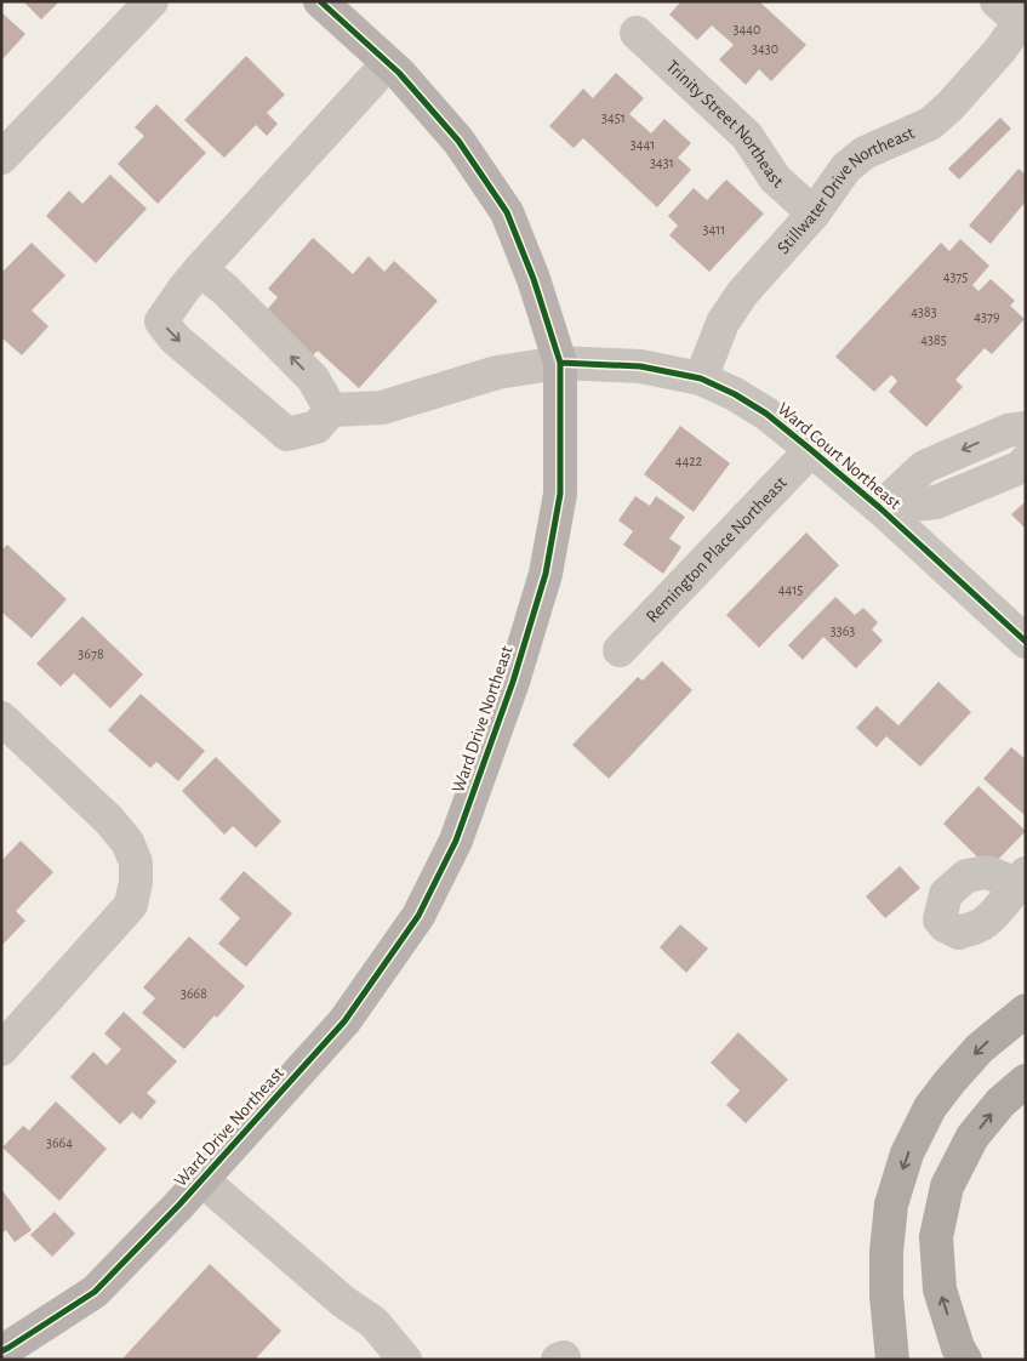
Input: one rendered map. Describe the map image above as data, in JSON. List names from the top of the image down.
{
  "streets": {
    "main road": ["Ward Drive Northeast"],
    "street": [
      "Trinity Street Northeast",
      "Stillwater Drive Northeast",
      "Ward Court Northeast",
      "Remington Place Northeast"
    ]
  },
  "crossings": [
    ["Trinity Street Northeast", "Stillwater Drive Northeast"],
    ["Stillwater Drive Northeast", "Ward Court Northeast"],
    ["Ward Court Northeast", "Remington Place Northeast"],
    ["Ward Court Northeast", "Ward Drive Northeast"]
  ],
  "house_numbers": [
    "3440",
    "3430",
    "3451",
    "3441",
    "3431",
    "3411",
    "4375",
    "4383",
    "4379",
    "4385",
    "4422",
    "4415",
    "3363",
    "3678",
    "3668",
    "3664"
  ]
}
